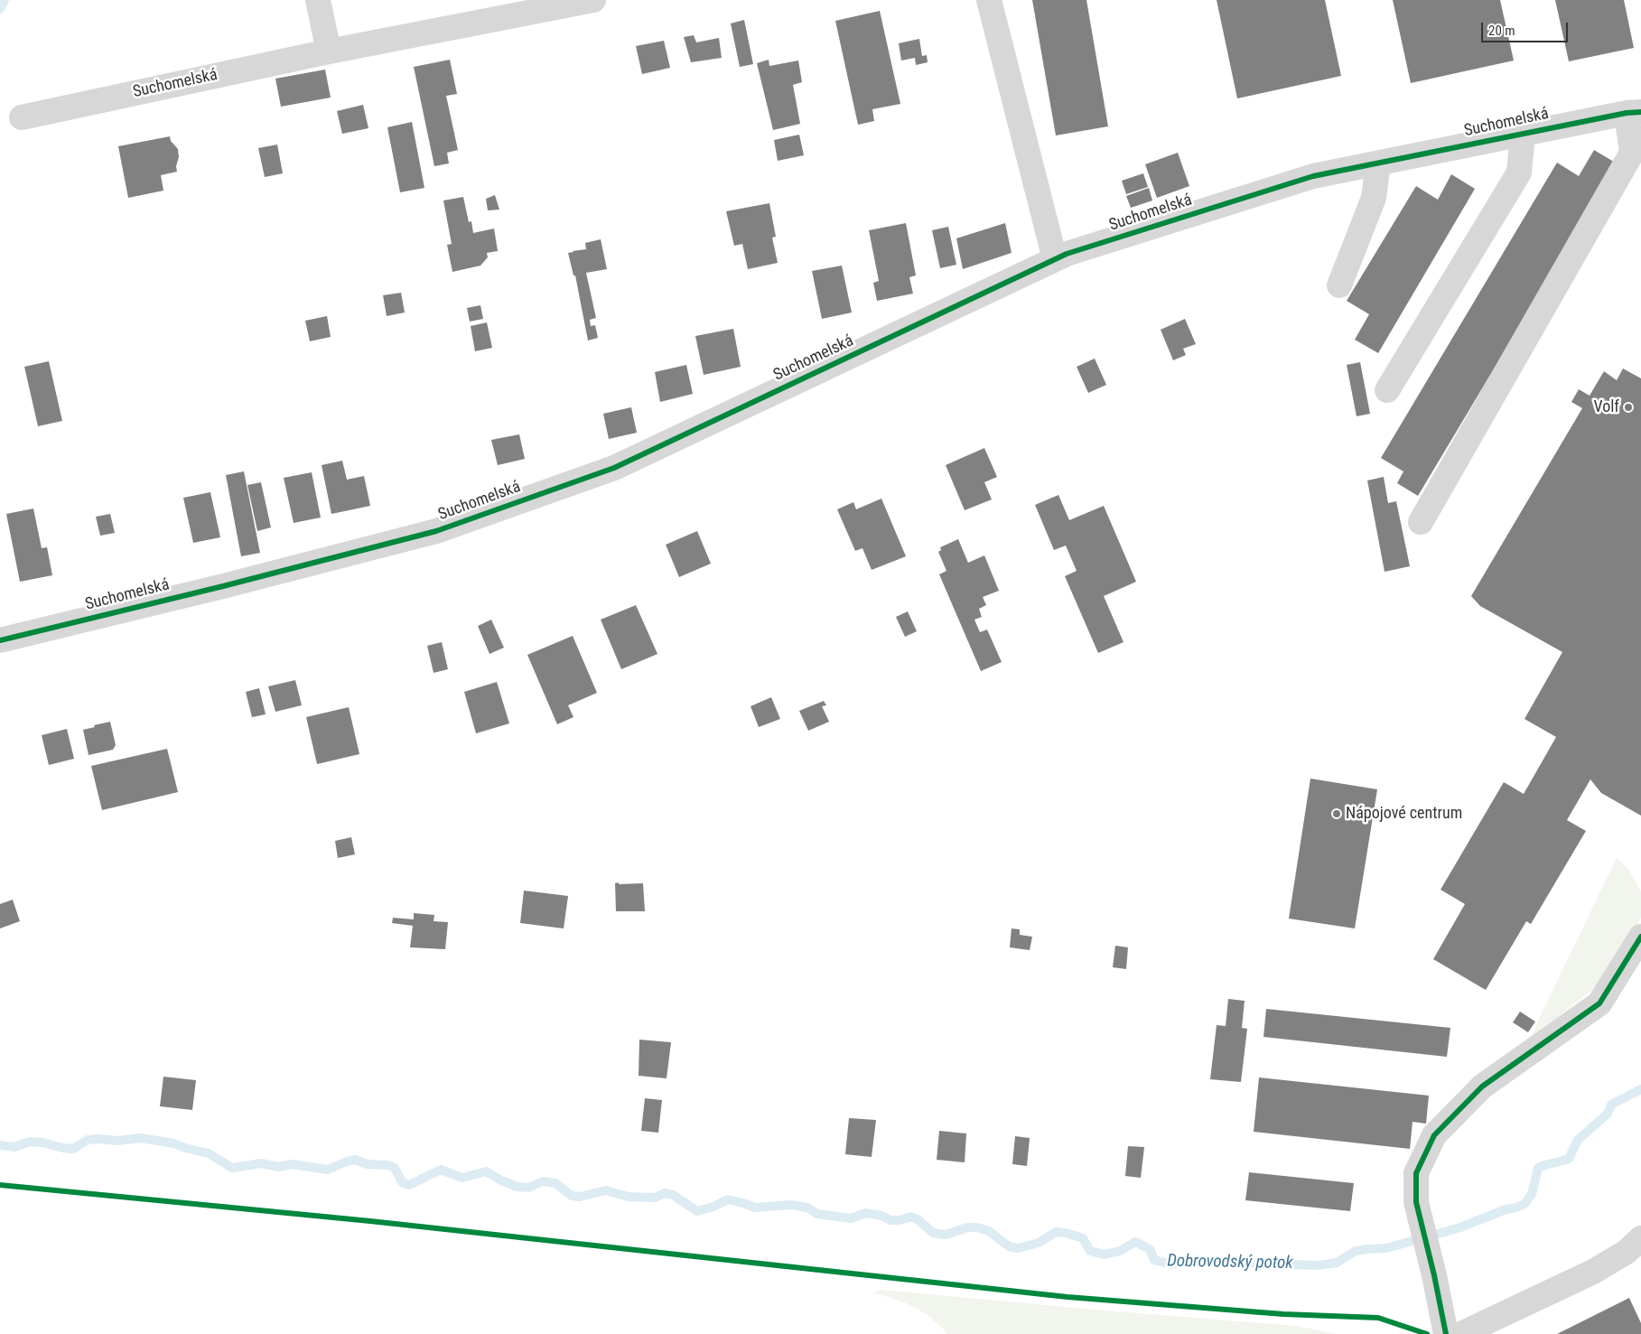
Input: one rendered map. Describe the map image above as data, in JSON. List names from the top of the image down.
{
  "streets": {
    "street": ["Suchomelská"]
  },
  "water": ["Dobrovodský potok"],
  "places": ["Volf", "Nápojové centrum"],
  "scale_bar": "20 m"
}
